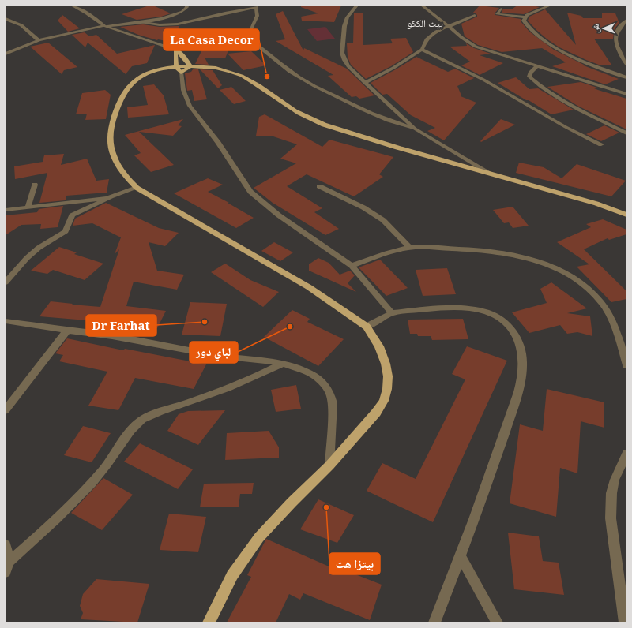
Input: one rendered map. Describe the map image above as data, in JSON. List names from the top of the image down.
{
  "districts": ["بيت الككو"],
  "places": [
    "La Casa Decor",
    "Dr Farhat",
    "لباي دور",
    "بيتزا هت"
  ],
  "north": "left"
}
